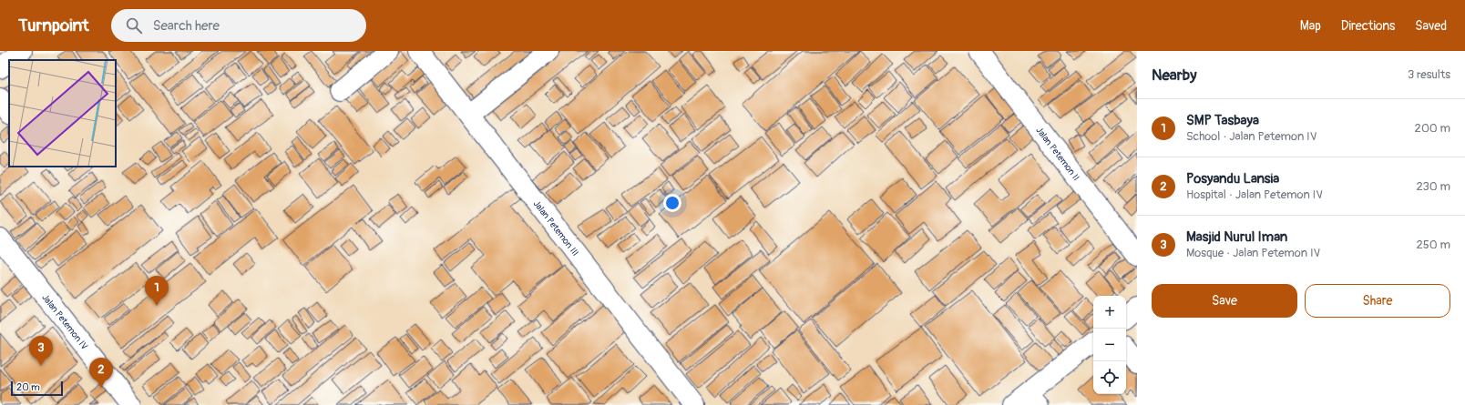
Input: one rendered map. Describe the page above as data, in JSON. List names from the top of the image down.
{
  "streets": {
    "street": ["Jalan Petemon II", "Jalan Petemon III", "Jalan Petemon IV"]
  },
  "scale_bar": "20 m",
  "page": {
    "header": "Turnpoint",
    "search": "Search here",
    "nav": ["Map", "Directions", "Saved"],
    "heading": ["Nearby", "3 results"],
    "list": [
      {
        "mark": "1",
        "name": "SMP Tasbaya",
        "note": "School · Jalan Petemon IV",
        "value": "200 m"
      },
      {
        "mark": "2",
        "name": "Posyandu Lansia",
        "note": "Hospital · Jalan Petemon IV",
        "value": "230 m"
      },
      {
        "mark": "3",
        "name": "Masjid Nurul Iman",
        "note": "Mosque · Jalan Petemon IV",
        "value": "250 m"
      }
    ],
    "buttons": ["Save", "Share"],
    "pins": ["1", "3", "2"],
    "map_buttons": ["+", "−"],
    "scale": "20 m"
  }
}
